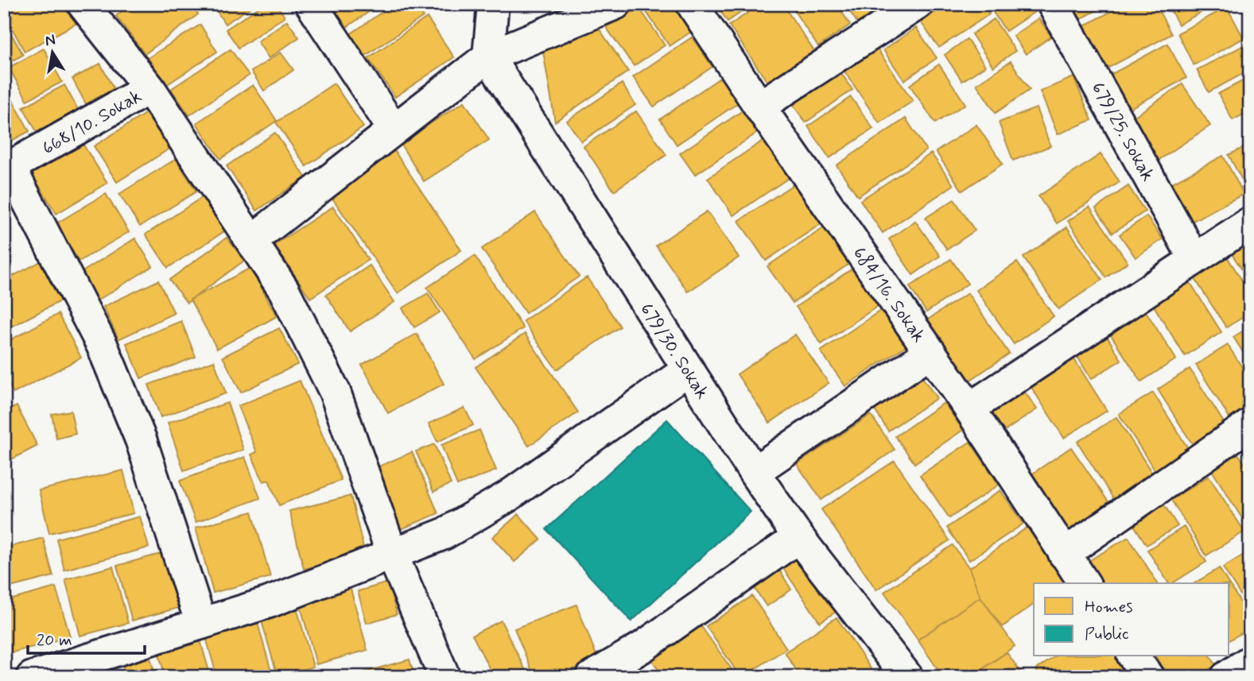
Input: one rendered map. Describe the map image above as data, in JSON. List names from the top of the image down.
{
  "streets": {
    "street": [
      "668/10. Sokak",
      "679/25. Sokak",
      "684/16. Sokak",
      "679/30. Sokak"
    ]
  },
  "legend": ["Homes", "Public"],
  "scale_bar": "20 m",
  "north": "top"
}
